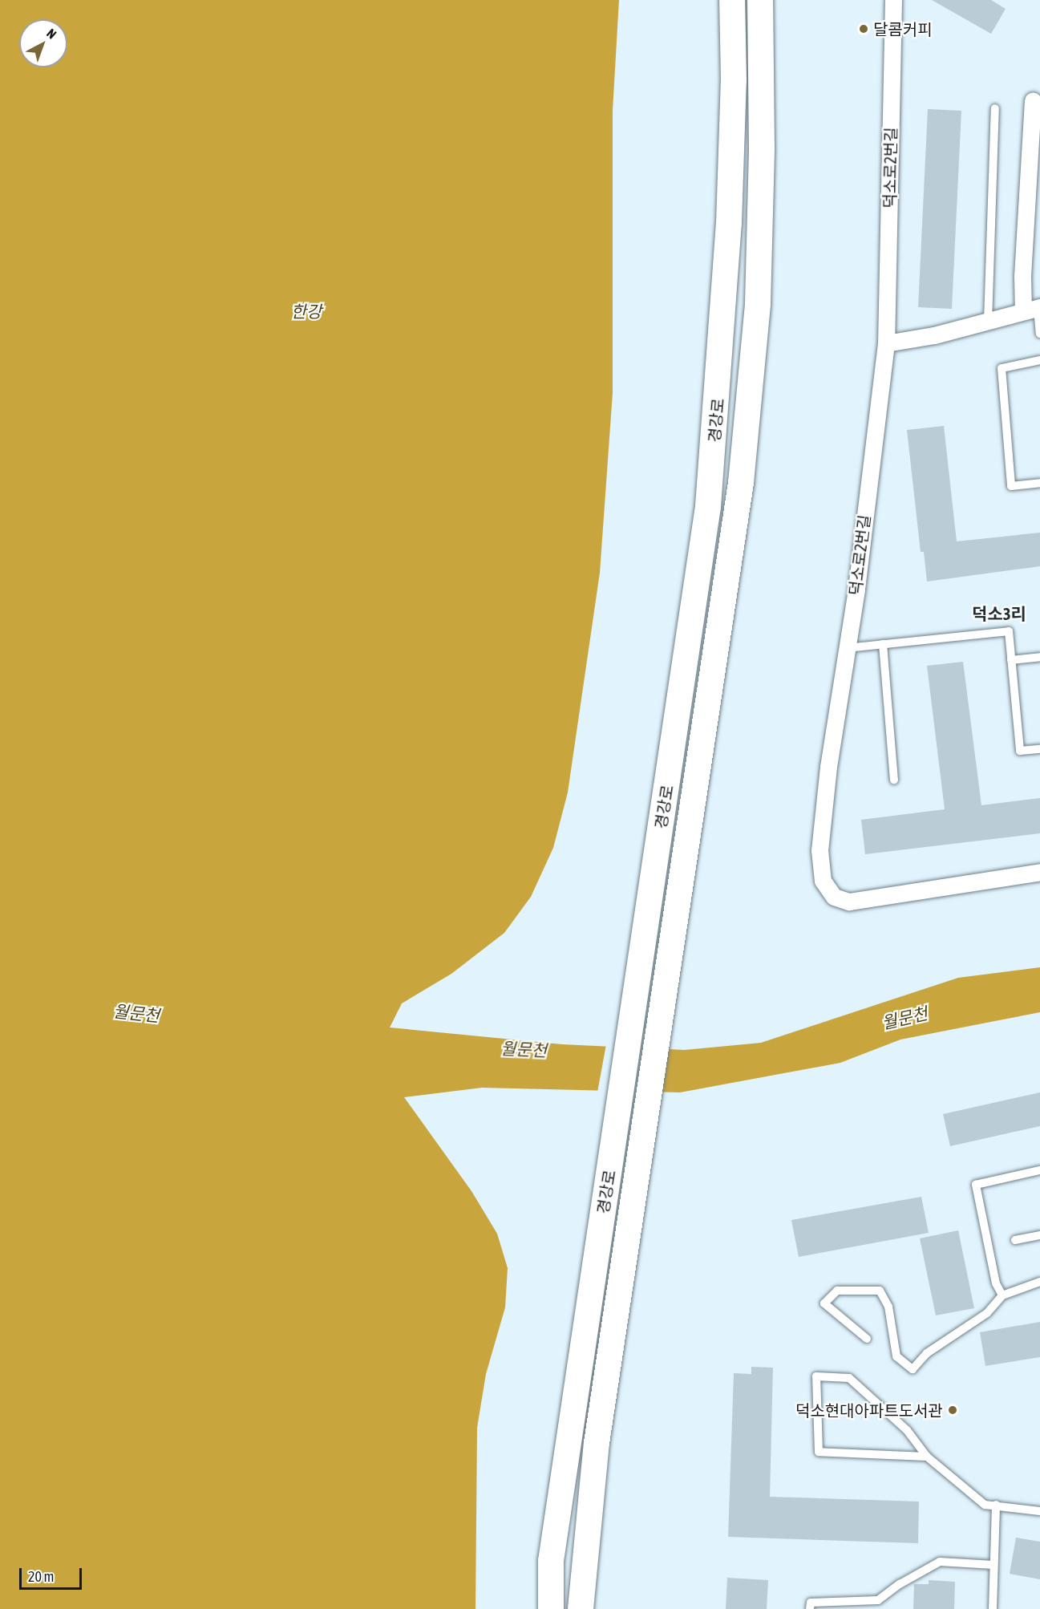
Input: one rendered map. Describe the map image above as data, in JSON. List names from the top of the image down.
{
  "streets": {
    "main road": ["경강로"],
    "street": ["덕소로2번길"]
  },
  "districts": ["덕소3리"],
  "water": ["한강", "월문천"],
  "places": ["달콤커피", "덕소현대아파트도서관"],
  "scale_bar": "20 m",
  "north": "top right"
}
